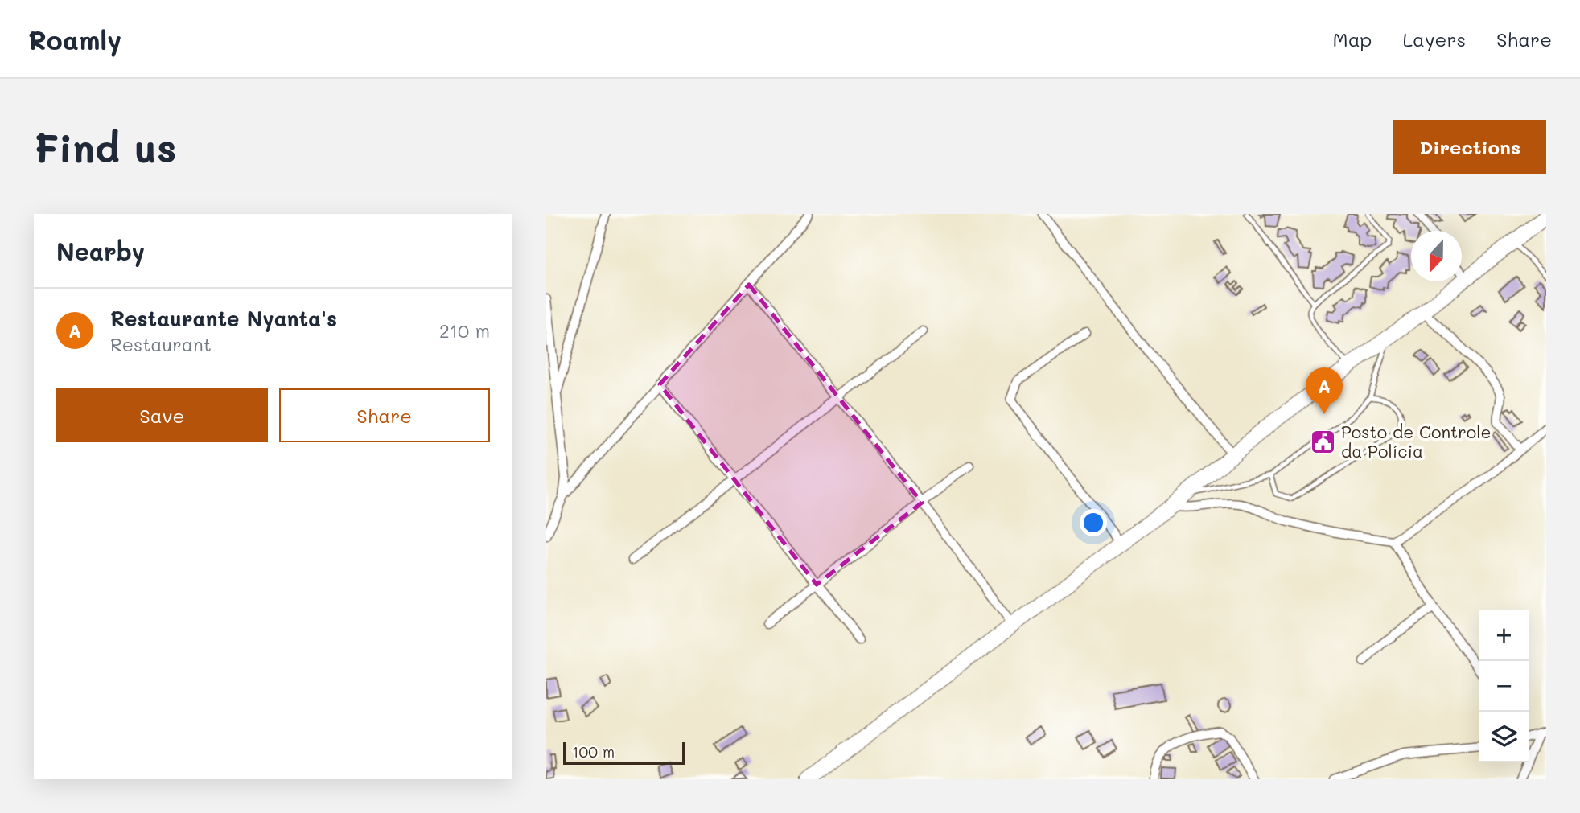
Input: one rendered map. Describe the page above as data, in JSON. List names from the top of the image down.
{
  "places": {
    "public building": ["Posto de Controle da Polícia"]
  },
  "scale_bar": "100 m",
  "north": "bottom",
  "page": {
    "header": "Roamly",
    "nav": ["Map", "Layers", "Share"],
    "buttons": [
      "Directions",
      ["Save", "Share"]
    ],
    "title": "Find us",
    "heading": "Nearby",
    "list": [
      {
        "mark": "A",
        "name": "Restaurante Nyanta's",
        "note": "Restaurant",
        "value": "210 m"
      }
    ],
    "pins": "A",
    "map_buttons": ["+", "−"],
    "scale": "100 m"
  }
}
